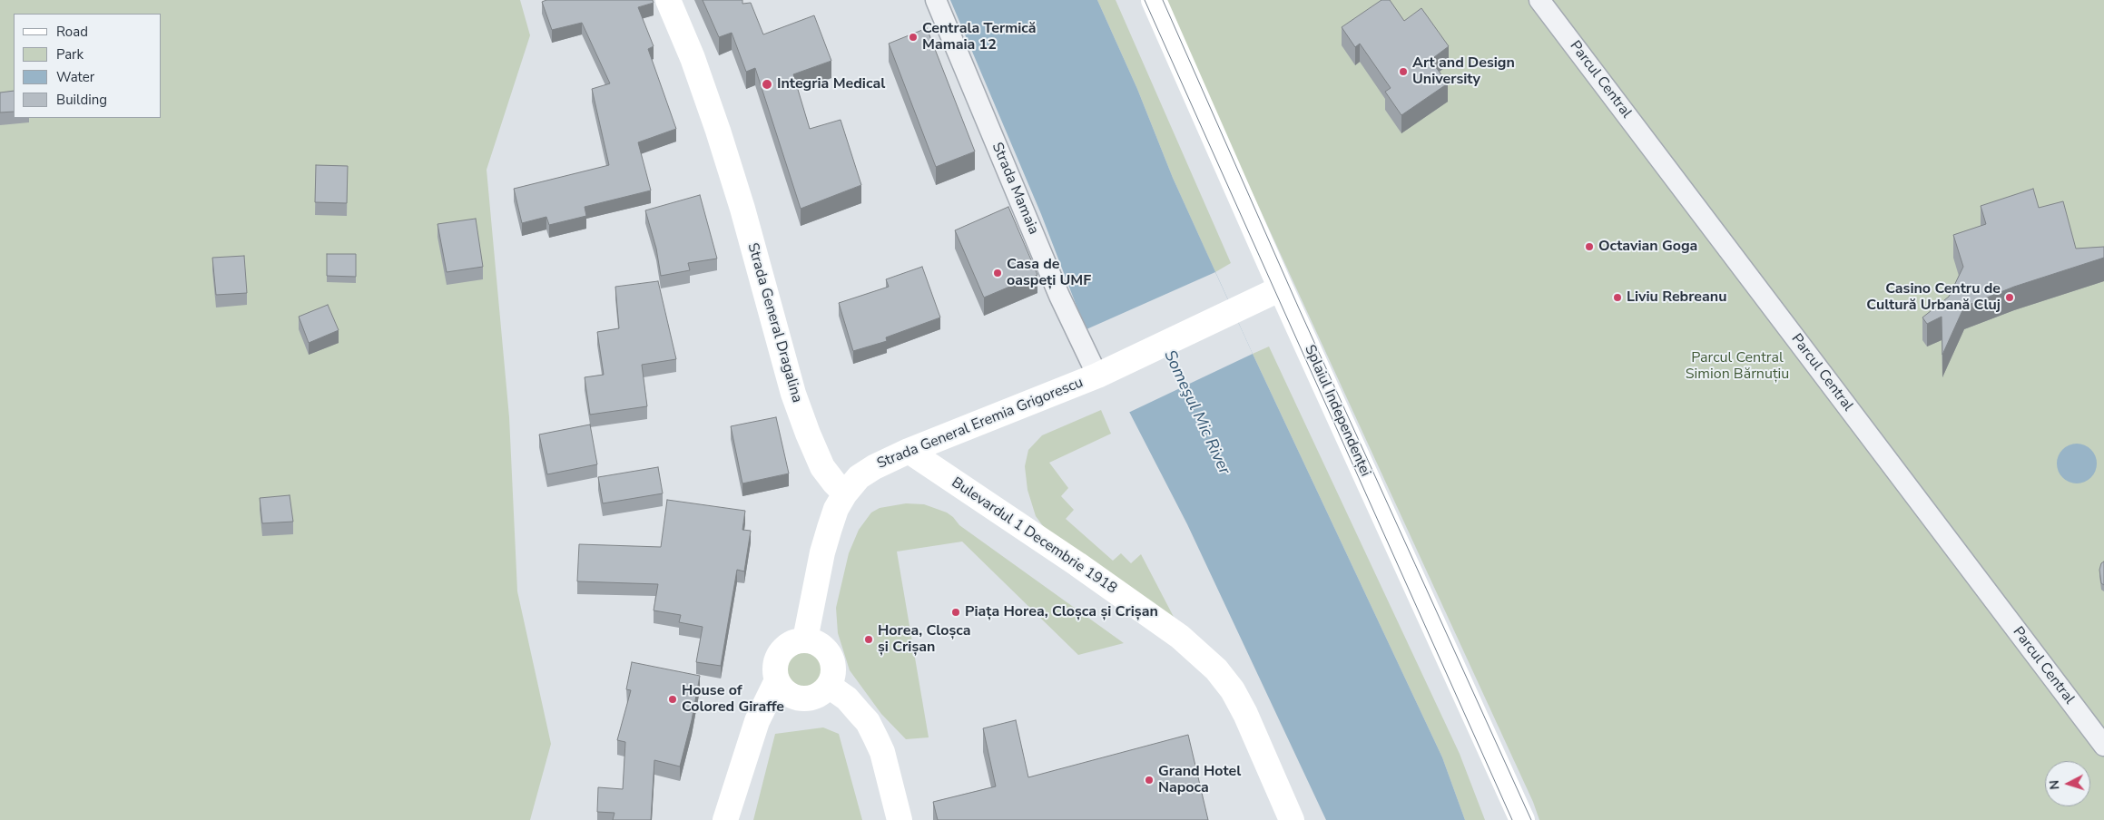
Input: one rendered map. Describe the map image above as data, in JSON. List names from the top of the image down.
{
  "streets": {
    "main road": [
      "Strada General Dragalina",
      "Splaiul Independenței",
      "Strada General Eremia Grigorescu",
      "Bulevardul 1 Decembrie 1918"
    ],
    "street": ["Parcul Central", "Strada Mamaia"]
  },
  "crossings": [
    ["Strada Mamaia", "Strada General Eremia Grigorescu"],
    ["Strada General Dragalina", "Strada General Eremia Grigorescu"],
    ["Splaiul Independenței", "Strada General Eremia Grigorescu"],
    ["Strada General Eremia Grigorescu", "Bulevardul 1 Decembrie 1918"]
  ],
  "water": ["Someşul Mic River"],
  "parks": ["Parcul Central Simion Bărnuțiu"],
  "places": [
    "Centrala Termică Mamaia 12",
    "Art and Design University",
    "Integria Medical",
    "Octavian Goga",
    "Casa de oaspeți UMF",
    "Liviu Rebreanu",
    "Casino Centru de Cultură Urbană Cluj",
    "Piața Horea, Cloșca și Crișan",
    "Horea, Cloșca și Crișan",
    "House of Colored Giraffe",
    "Grand Hotel Napoca"
  ],
  "legend": [
    "Road",
    "Park",
    "Water",
    "Building"
  ],
  "north": "left"
}
